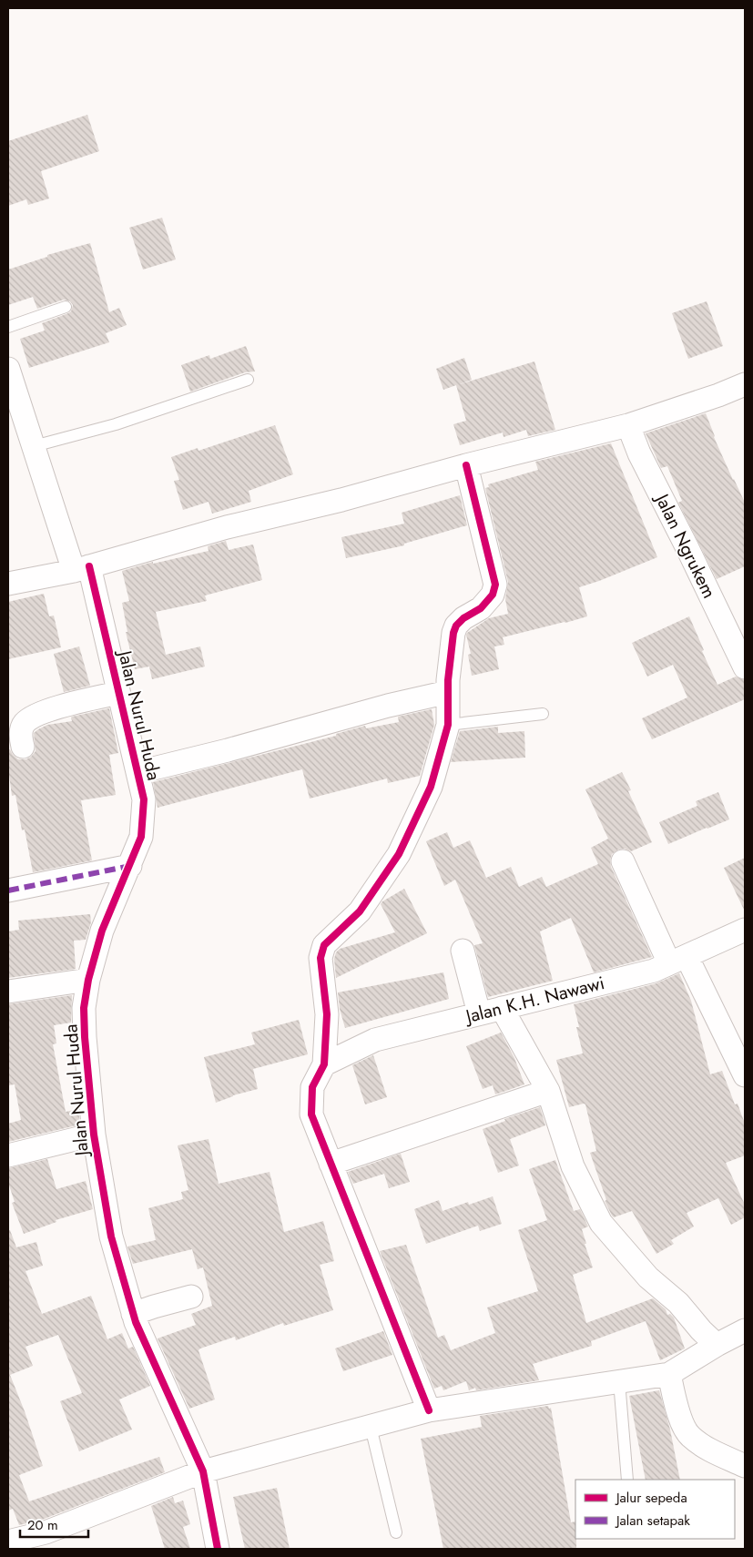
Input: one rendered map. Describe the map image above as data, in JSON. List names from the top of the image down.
{
  "streets": {
    "street": ["Jalan Ngrukem", "Jalan Nurul Huda", "Jalan K.H. Nawawi"]
  },
  "legend": ["Jalur sepeda", "Jalan setapak"],
  "scale_bar": "20 m"
}
